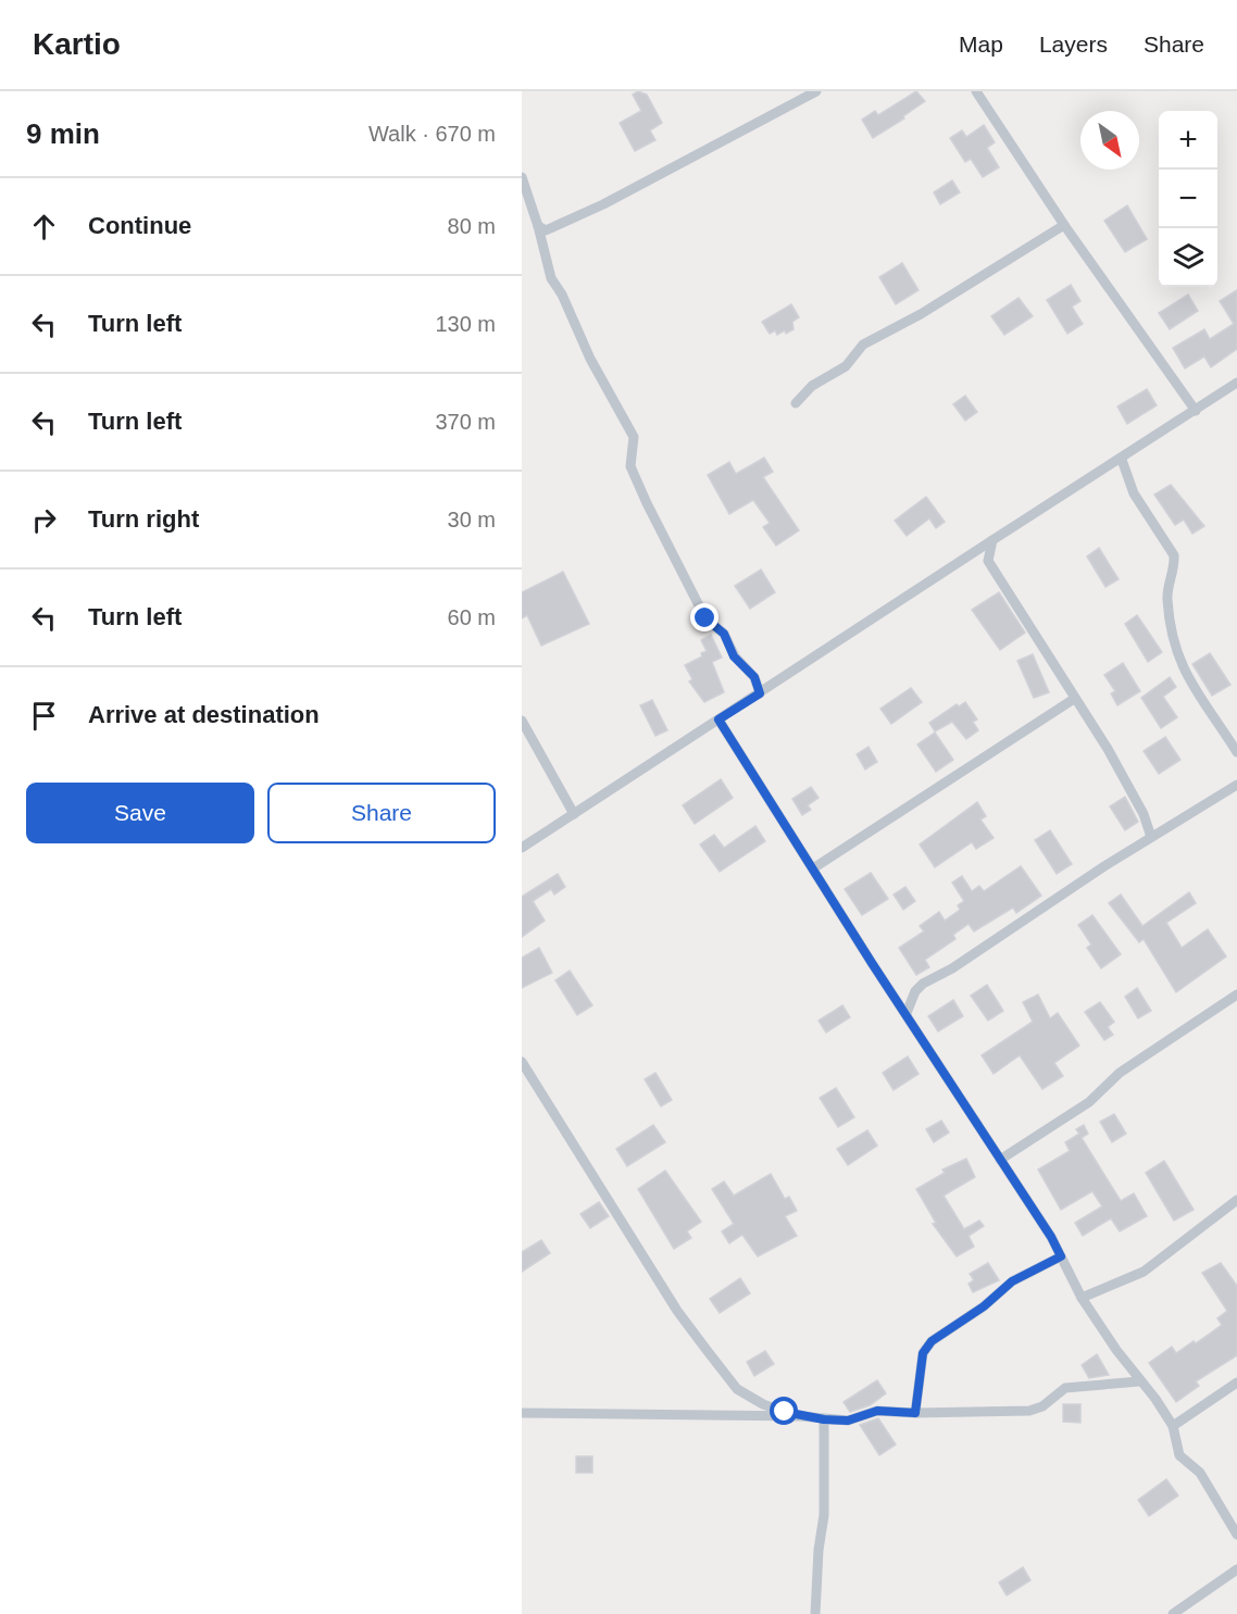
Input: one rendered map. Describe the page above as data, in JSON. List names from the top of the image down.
{
  "north": "bottom right",
  "page": {
    "header": "Kartio",
    "nav": ["Map", "Layers", "Share"],
    "heading": ["9 min", "Walk · 670 m"],
    "map_buttons": ["+", "−"],
    "list": [
      ["Continue", "80 m"],
      ["Turn left", "130 m"],
      ["Turn left", "370 m"],
      ["Turn right", "30 m"],
      ["Turn left", "60 m"],
      "Arrive at destination"
    ],
    "buttons": ["Save", "Share"]
  }
}
